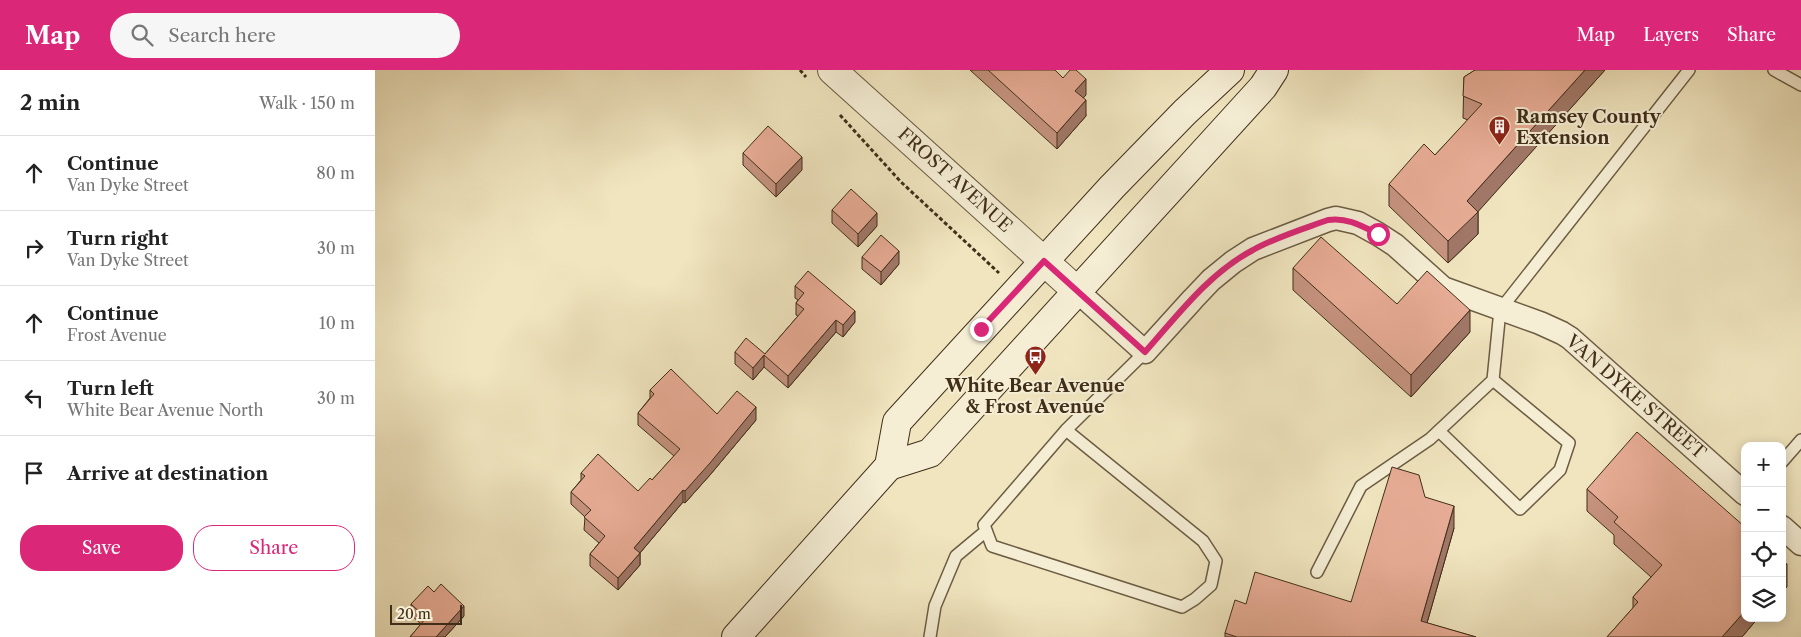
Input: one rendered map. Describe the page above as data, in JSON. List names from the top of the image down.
{
  "streets": {
    "main road": ["FROST AVENUE"],
    "street": ["VAN DYKE STREET"]
  },
  "places": {
    "building": ["Ramsey County Extension"],
    "bus stop": ["White Bear Avenue & Frost Avenue"]
  },
  "scale_bar": "20 m",
  "page": {
    "header": "Map",
    "search": "Search here",
    "nav": ["Map", "Layers", "Share"],
    "heading": ["2 min", "Walk · 150 m"],
    "list": [
      ["Continue", "Van Dyke Street", "80 m"],
      ["Turn right", "Van Dyke Street", "30 m"],
      ["Continue", "Frost Avenue", "10 m"],
      ["Turn left", "White Bear Avenue North", "30 m"],
      "Arrive at destination"
    ],
    "map_buttons": ["+", "−"],
    "buttons": ["Save", "Share"],
    "scale": "20 m"
  }
}
